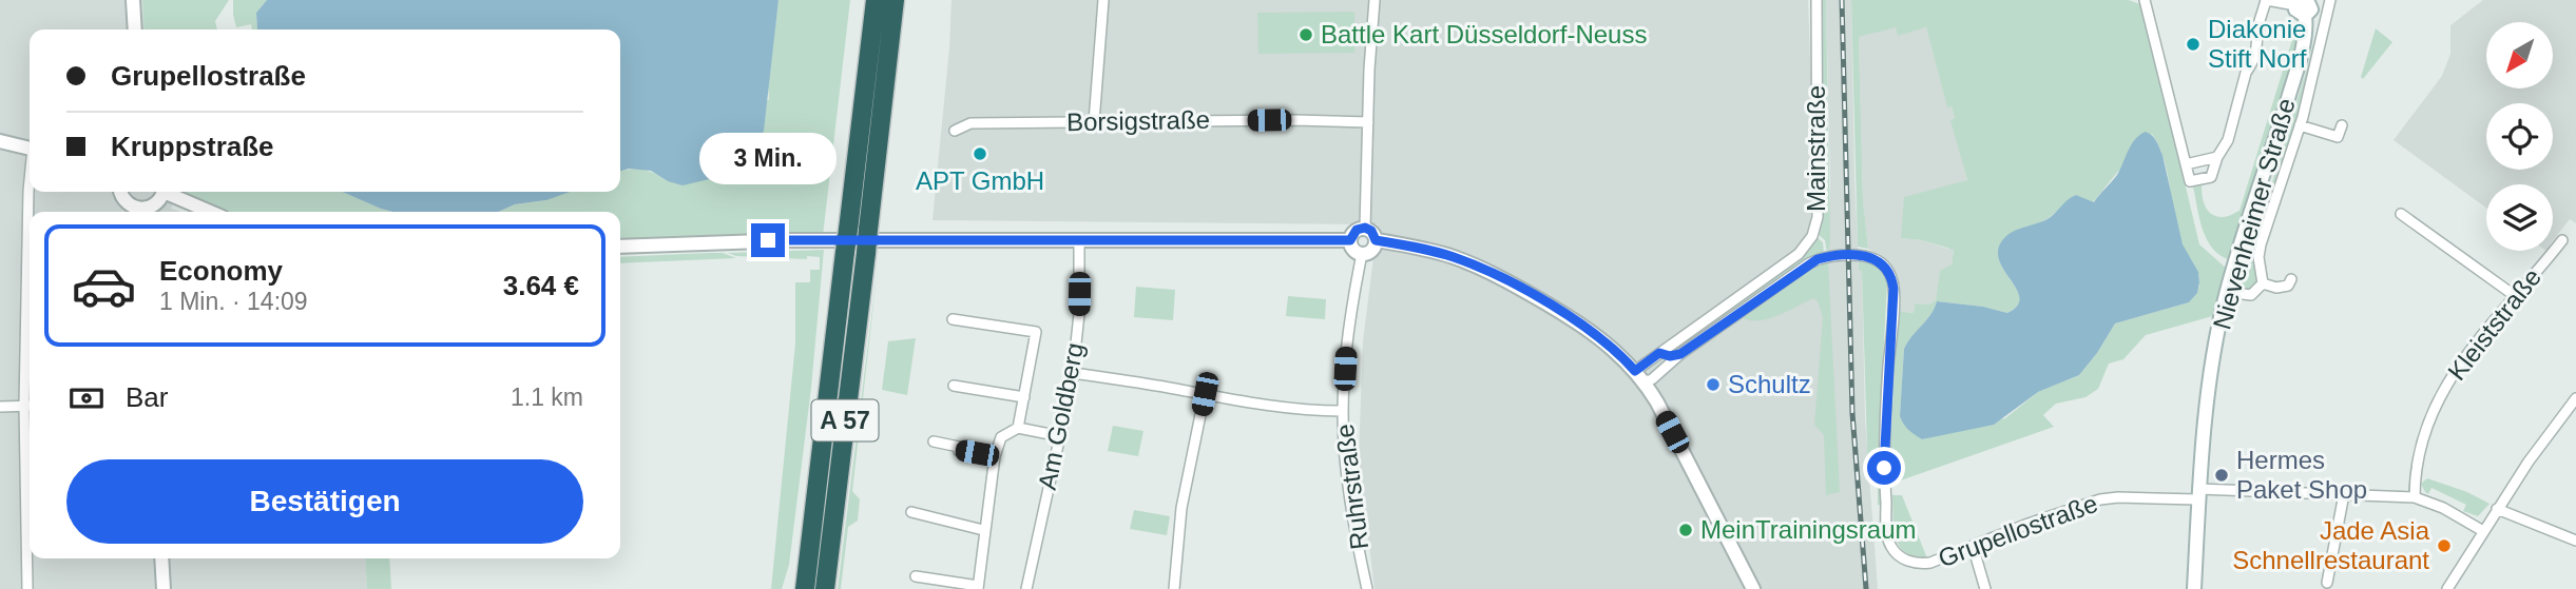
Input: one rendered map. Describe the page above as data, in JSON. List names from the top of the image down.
{
  "streets": {
    "highway": ["A 57"],
    "street": [
      "Borsigstraße",
      "Mainstraße",
      "Nievenheimer Straße",
      "Kleiststraße",
      "Am Goldberg",
      "Ruhrstraße",
      "Grupellostraße"
    ]
  },
  "crossings": [
    ["Nievenheimer Straße", "Grupellostraße"],
    ["Kleiststraße", "Grupellostraße"]
  ],
  "places": [
    "Battle Kart Düsseldorf-Neuss",
    "Diakonie Stift Norf",
    "APT GmbH",
    "Schultz",
    "Hermes Paket Shop",
    "MeinTrainingsraum",
    "Jade Asia Schnellrestaurant"
  ],
  "north": "bottom left",
  "page": {
    "banner": ["Grupellostraße", "Kruppstraße"],
    "bubble": "3 Min.",
    "list": [
      {
        "name": "Economy",
        "note": "1 Min. · 14:09",
        "value": "3.64 €"
      }
    ],
    "pay": ["Bar", "1.1 km"],
    "buttons": "Bestätigen"
  }
}
